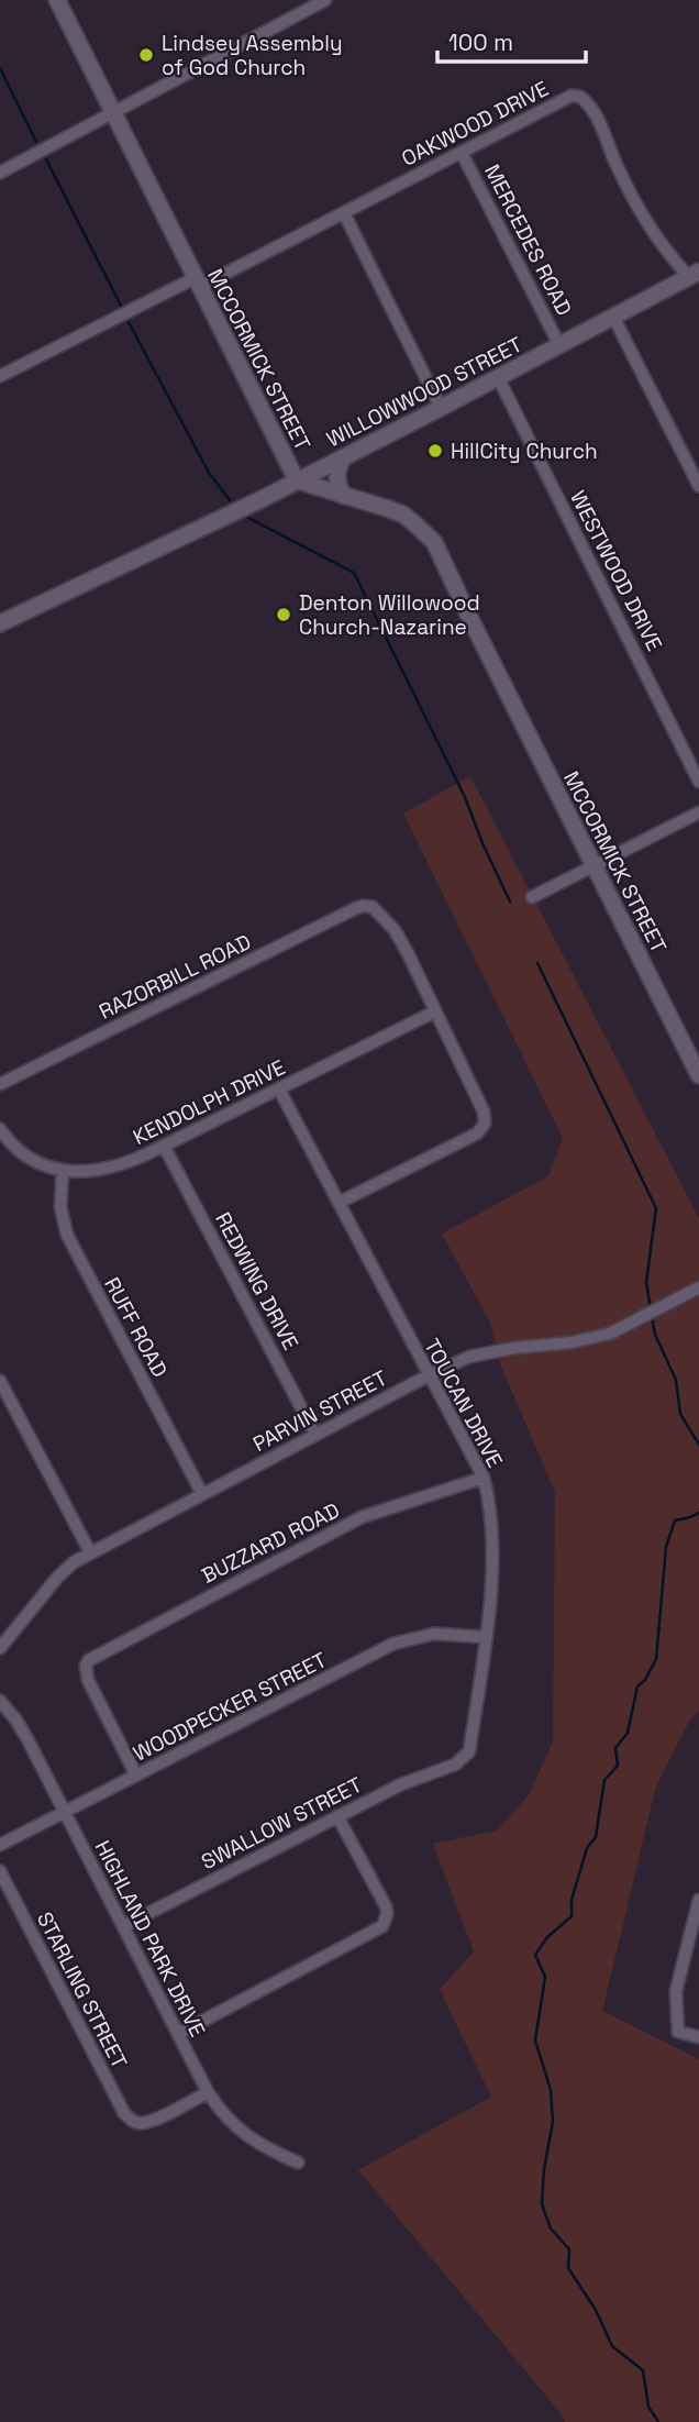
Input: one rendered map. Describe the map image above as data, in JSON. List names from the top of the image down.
{
  "streets": {
    "street": [
      "OAKWOOD DRIVE",
      "MERCEDES ROAD",
      "MCCORMICK STREET",
      "WILLOWWOOD STREET",
      "WESTWOOD DRIVE",
      "RAZORBILL ROAD",
      "KENDOLPH DRIVE",
      "REDWING DRIVE",
      "RUFF ROAD",
      "TOUCAN DRIVE",
      "PARVIN STREET",
      "BUZZARD ROAD",
      "WOODPECKER STREET",
      "SWALLOW STREET",
      "HIGHLAND PARK DRIVE",
      "STARLING STREET"
    ]
  },
  "crossings": [
    ["OAKWOOD DRIVE", "MERCEDES ROAD"],
    ["OAKWOOD DRIVE", "MCCORMICK STREET"],
    ["OAKWOOD DRIVE", "WILLOWWOOD STREET"],
    ["MERCEDES ROAD", "WILLOWWOOD STREET"],
    ["MCCORMICK STREET", "WILLOWWOOD STREET"],
    ["WILLOWWOOD STREET", "WESTWOOD DRIVE"],
    ["RAZORBILL ROAD", "KENDOLPH DRIVE"],
    ["KENDOLPH DRIVE", "REDWING DRIVE"],
    ["KENDOLPH DRIVE", "RUFF ROAD"],
    ["KENDOLPH DRIVE", "TOUCAN DRIVE"],
    ["REDWING DRIVE", "PARVIN STREET"],
    ["RUFF ROAD", "PARVIN STREET"],
    ["TOUCAN DRIVE", "PARVIN STREET"],
    ["TOUCAN DRIVE", "BUZZARD ROAD"],
    ["TOUCAN DRIVE", "WOODPECKER STREET"],
    ["TOUCAN DRIVE", "SWALLOW STREET"],
    ["BUZZARD ROAD", "WOODPECKER STREET"],
    ["WOODPECKER STREET", "HIGHLAND PARK DRIVE"],
    ["SWALLOW STREET", "HIGHLAND PARK DRIVE"],
    ["HIGHLAND PARK DRIVE", "STARLING STREET"]
  ],
  "places": ["Lindsey Assembly of God Church", "HillCity Church", "Denton Willowood Church-Nazarine"],
  "scale_bar": "100 m"
}
